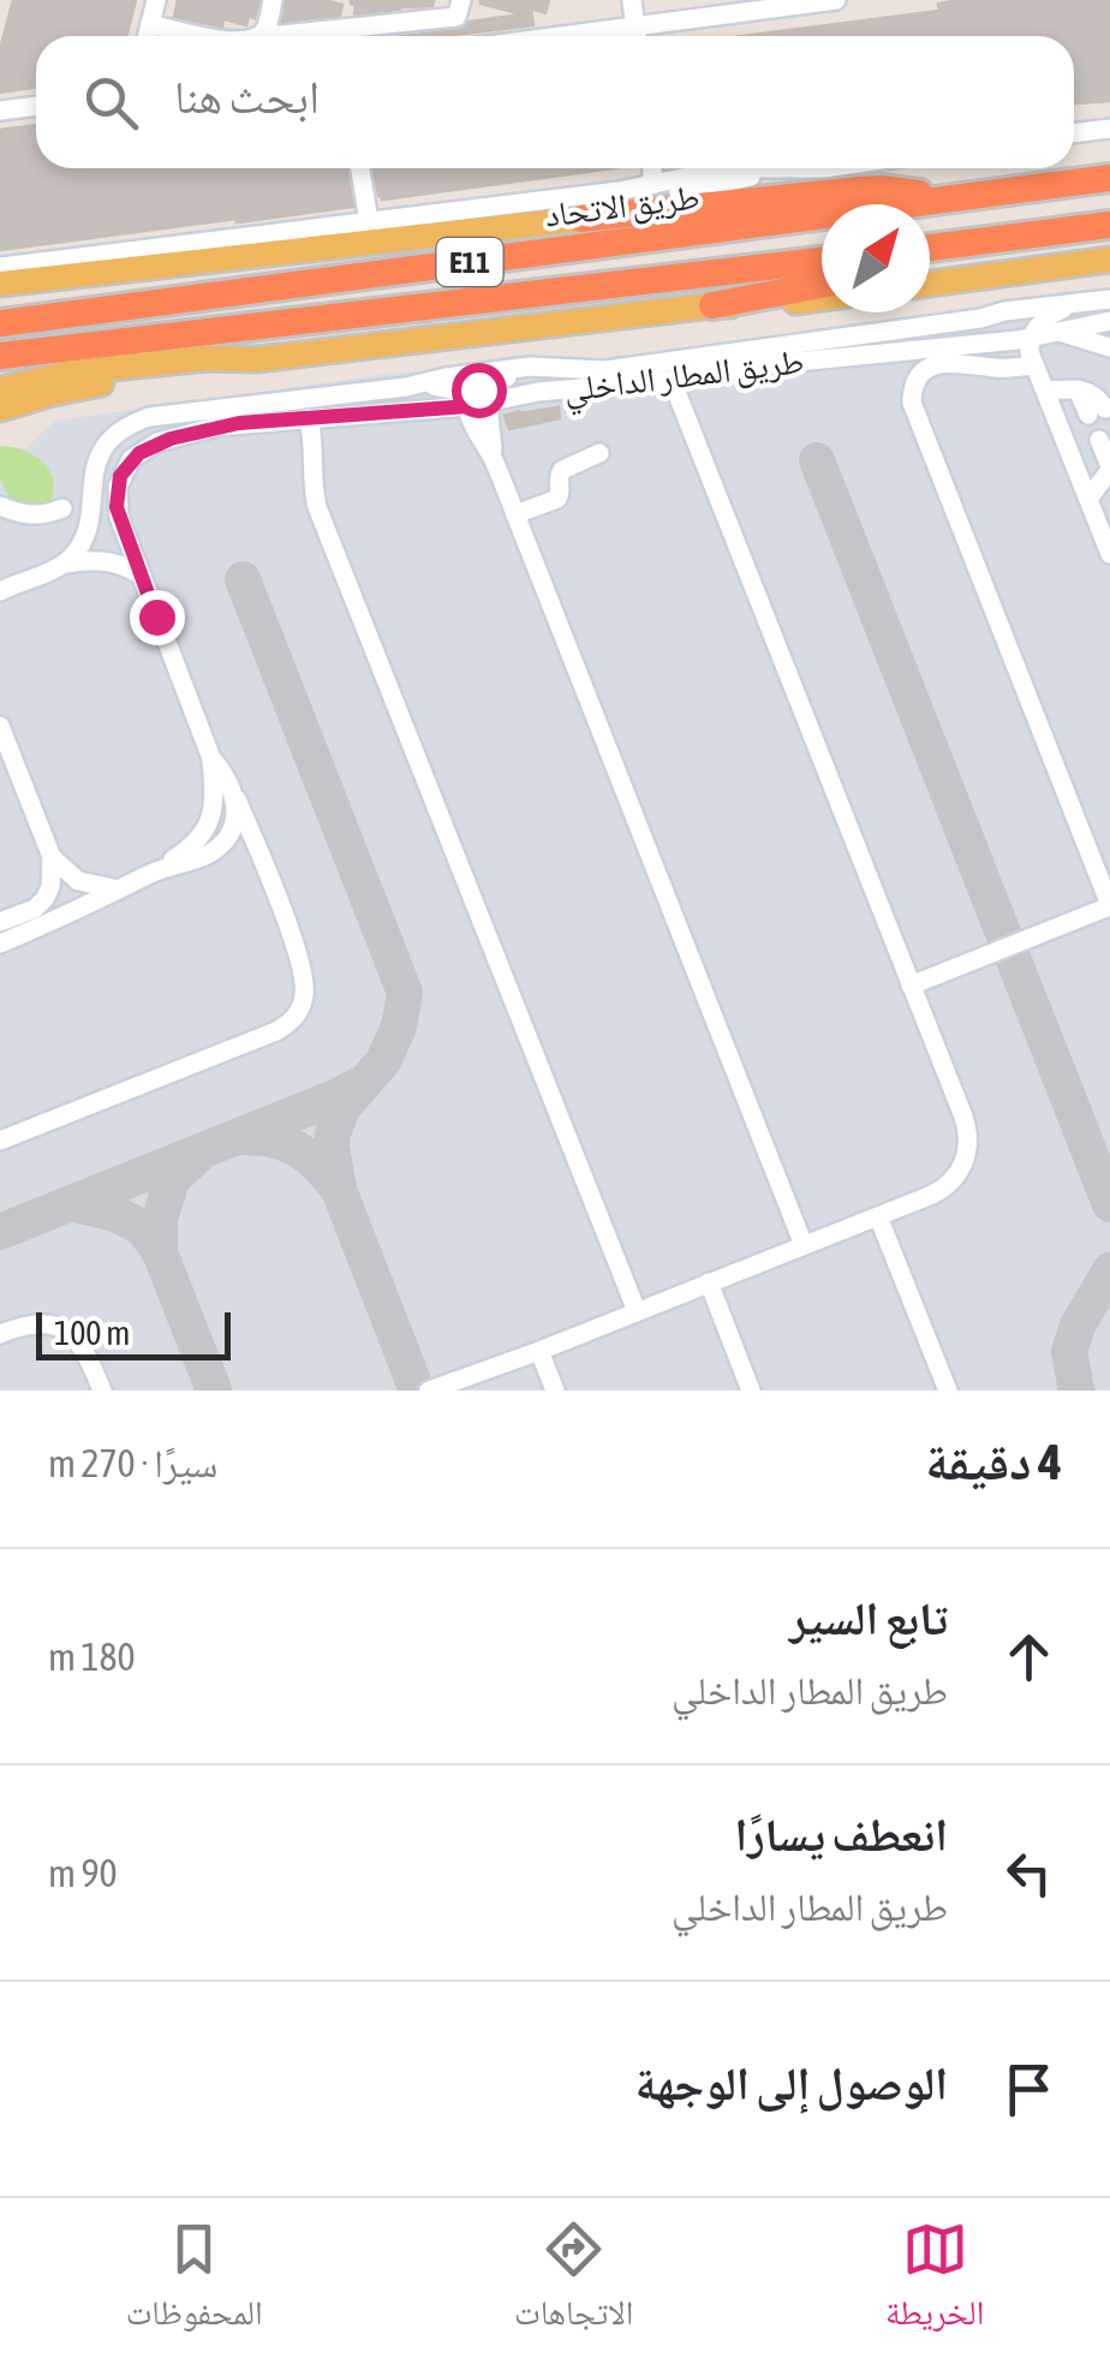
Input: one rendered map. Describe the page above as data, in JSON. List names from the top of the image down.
{
  "streets": {
    "highway": ["طريق الاتحاد", "E11"],
    "street": ["طريق المطار الداخلي"]
  },
  "scale_bar": "100 m",
  "north": "top right",
  "page": {
    "search": "ابحث هنا",
    "scale": "100 m",
    "heading": ["4 دقيقة", "سيرًا · 270 m"],
    "list": [
      ["تابع السير", "طريق المطار الداخلي", "180 m"],
      ["انعطف يسارًا", "طريق المطار الداخلي", "90 m"],
      "الوصول إلى الوجهة"
    ],
    "nav": ["الخريطة", "الاتجاهات", "المحفوظات"]
  }
}
